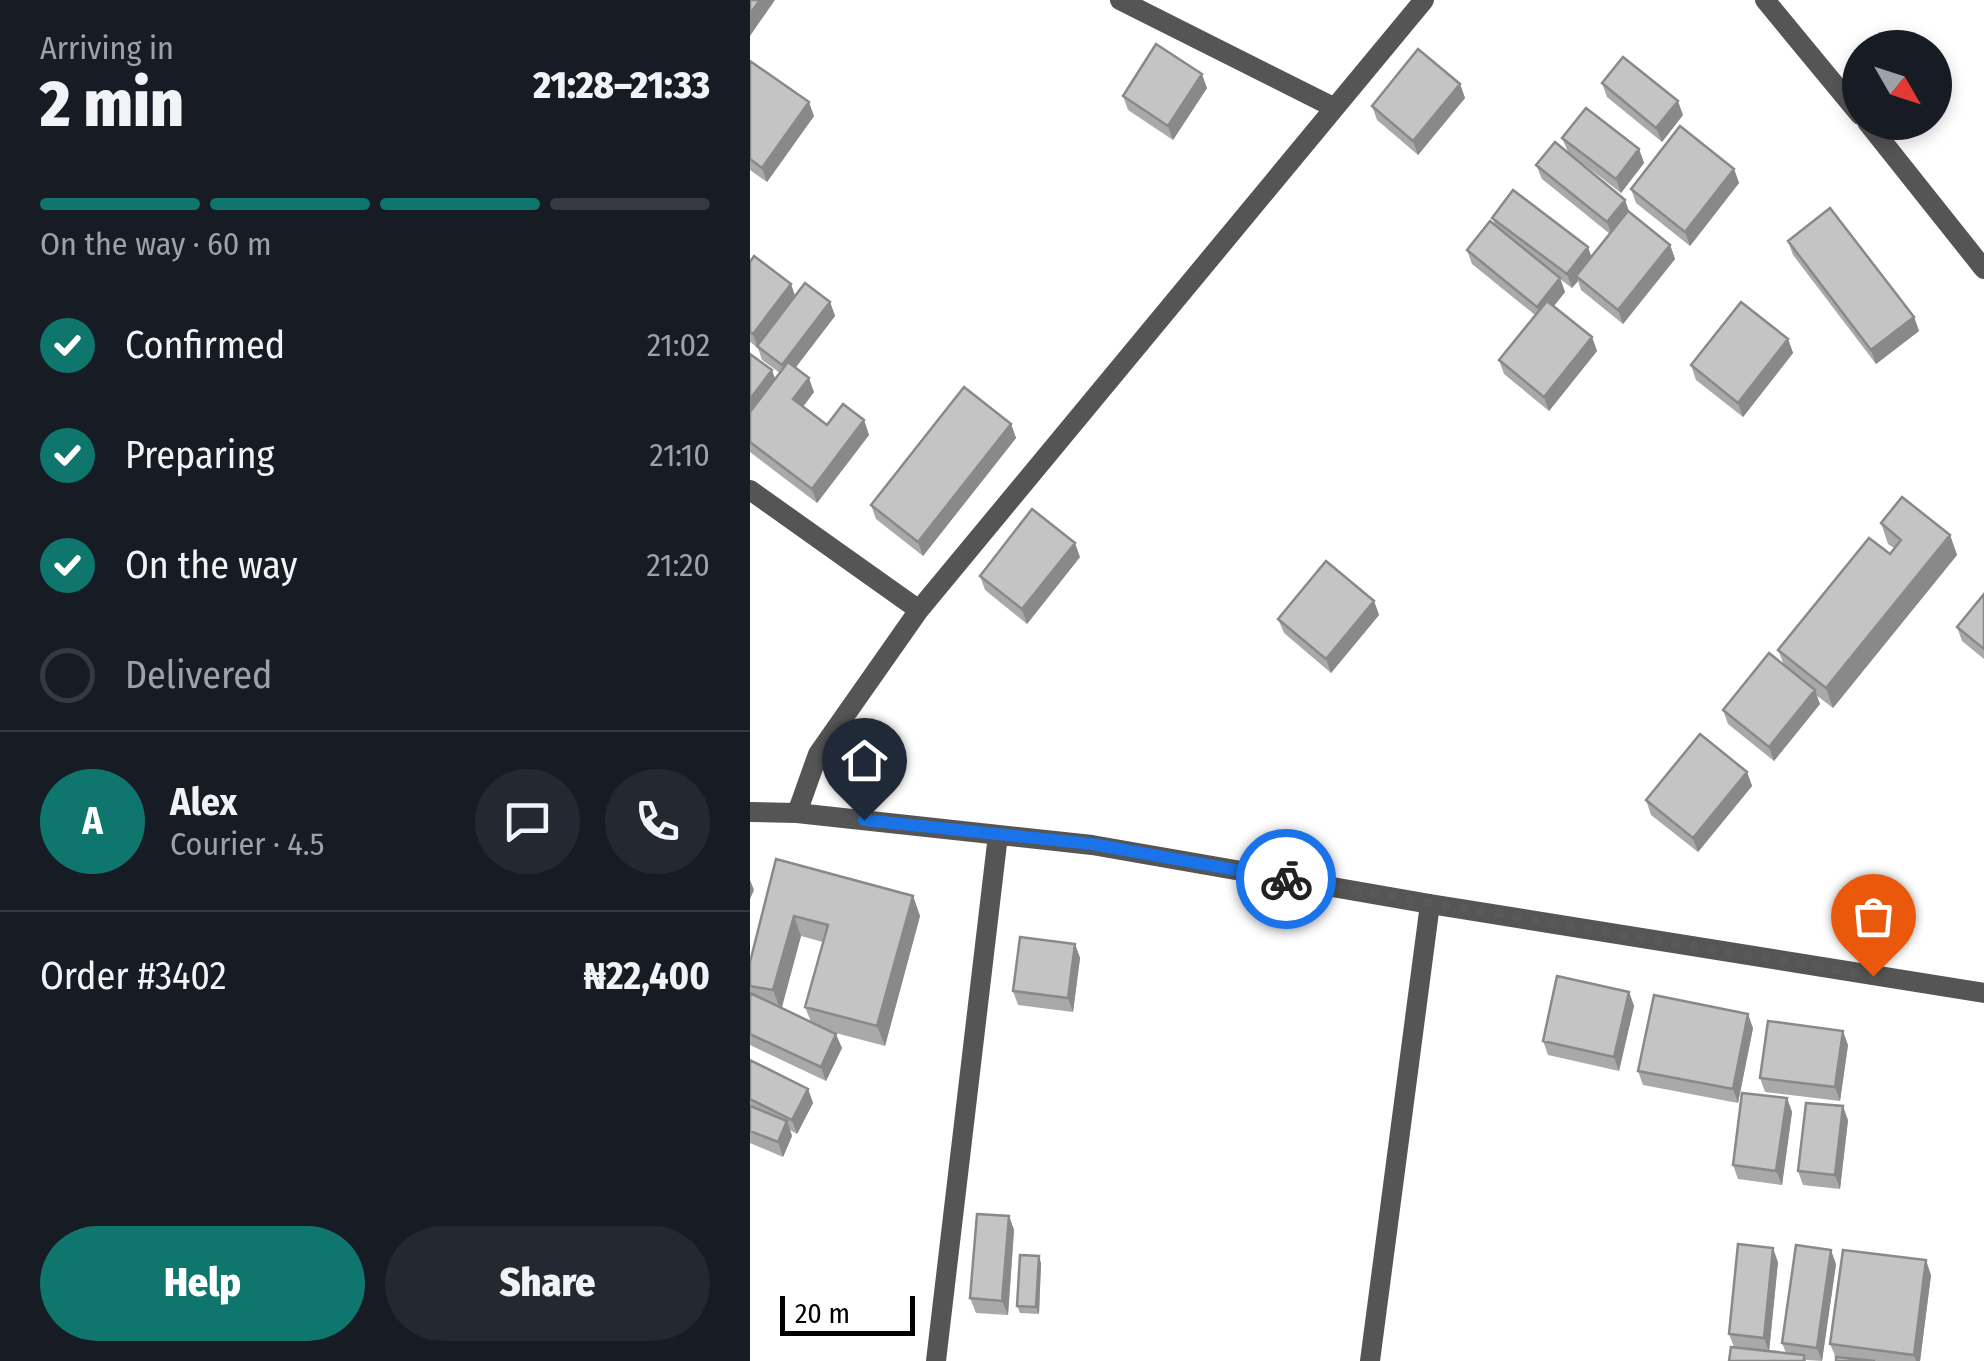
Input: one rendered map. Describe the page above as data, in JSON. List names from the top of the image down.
{
  "scale_bar": "20 m",
  "north": "bottom right",
  "page": {
    "heading": ["2 min", "Arriving in", "21:28–21:33"],
    "panel": [
      "Alex",
      "Courier · 4.5",
      "Order #3402",
      "₦22,400"
    ],
    "bar": "On the way · 60 m",
    "list": [
      ["Confirmed", "21:02"],
      ["Preparing", "21:10"],
      ["On the way", "21:20"],
      "Delivered"
    ],
    "round": "A",
    "buttons": ["Help", "Share"],
    "scale": "20 m"
  }
}
